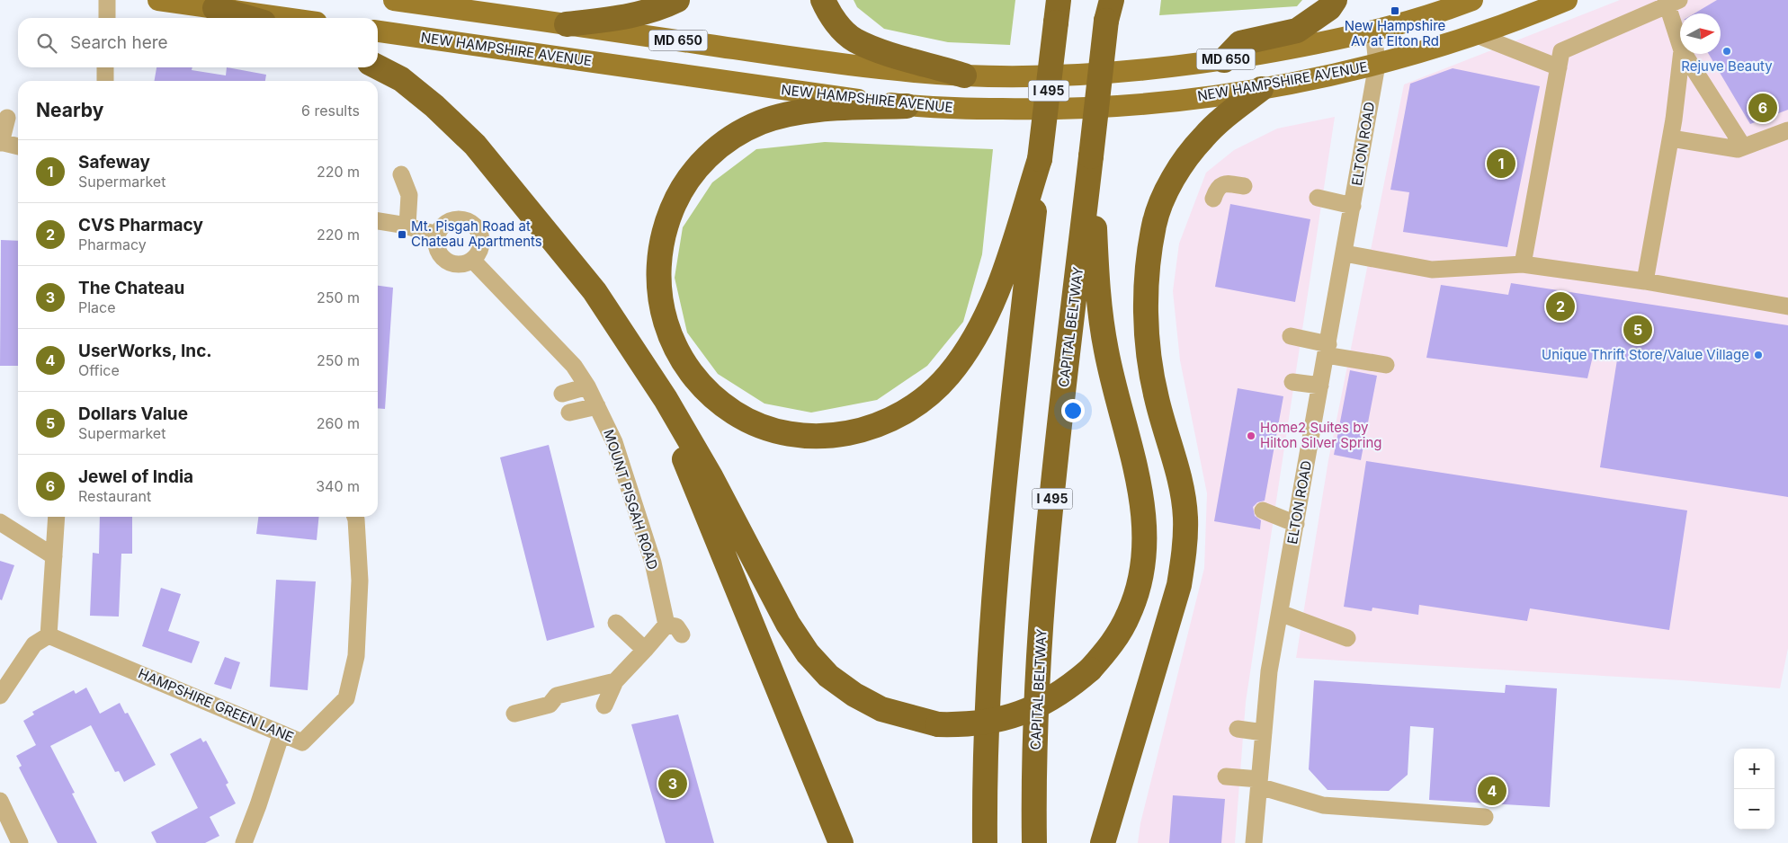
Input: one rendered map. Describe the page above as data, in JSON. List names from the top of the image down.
{
  "streets": {
    "highway": ["I 495", "CAPITAL BELTWAY"],
    "main road": ["MD 650", "NEW HAMPSHIRE AVENUE"],
    "street": ["ELTON ROAD", "MOUNT PISGAH ROAD", "HAMPSHIRE GREEN LANE"]
  },
  "crossings": [
    ["MD 650", "ELTON ROAD"],
    ["NEW HAMPSHIRE AVENUE", "ELTON ROAD"]
  ],
  "places": {
    "transit": ["New Hampshire Av at Elton Rd", "Mt. Pisgah Road at Chateau Apartments"],
    "other": ["Rejuve Beauty", "Unique Thrift Store/Value Village", "Home2 Suites by Hilton Silver Spring"]
  },
  "north": "right",
  "page": {
    "search": "Search here",
    "heading": ["Nearby", "6 results"],
    "pins": [
      "6",
      "1",
      "2",
      "5",
      "3",
      "4"
    ],
    "list": [
      {
        "mark": "1",
        "name": "Safeway",
        "note": "Supermarket",
        "value": "220 m"
      },
      {
        "mark": "2",
        "name": "CVS Pharmacy",
        "note": "Pharmacy",
        "value": "220 m"
      },
      {
        "mark": "3",
        "name": "The Chateau",
        "note": "Place",
        "value": "250 m"
      },
      {
        "mark": "4",
        "name": "UserWorks, Inc.",
        "note": "Office",
        "value": "250 m"
      },
      {
        "mark": "5",
        "name": "Dollars Value",
        "note": "Supermarket",
        "value": "260 m"
      },
      {
        "mark": "6",
        "name": "Jewel of India",
        "note": "Restaurant",
        "value": "340 m"
      }
    ],
    "map_buttons": ["+", "−"]
  }
}
